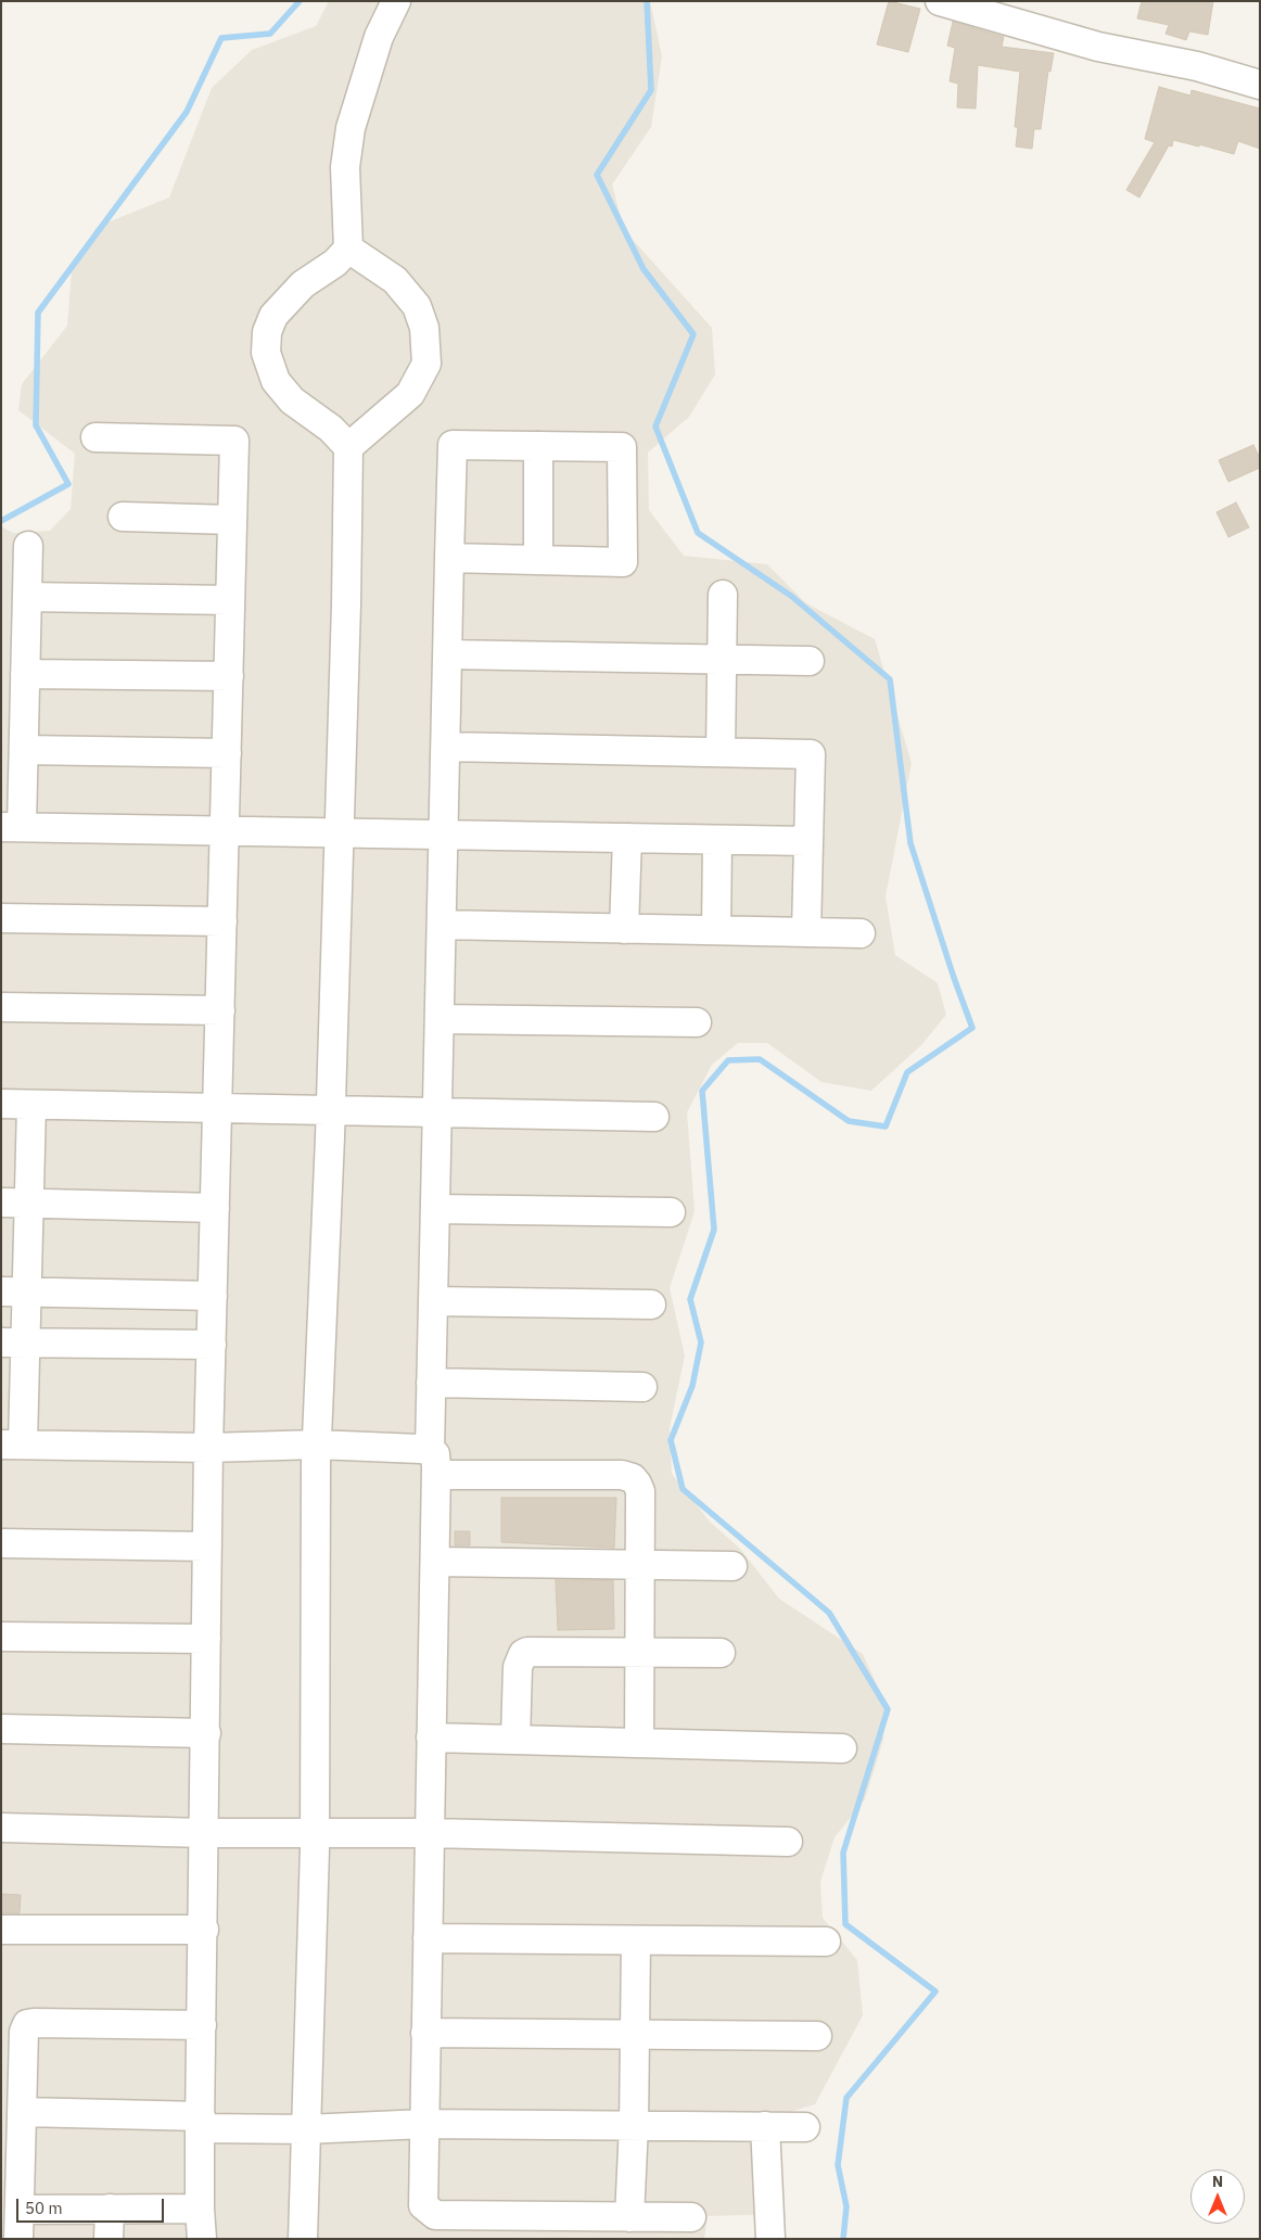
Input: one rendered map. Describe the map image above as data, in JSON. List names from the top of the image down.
{
  "scale_bar": "50 m",
  "north": "top"
}
